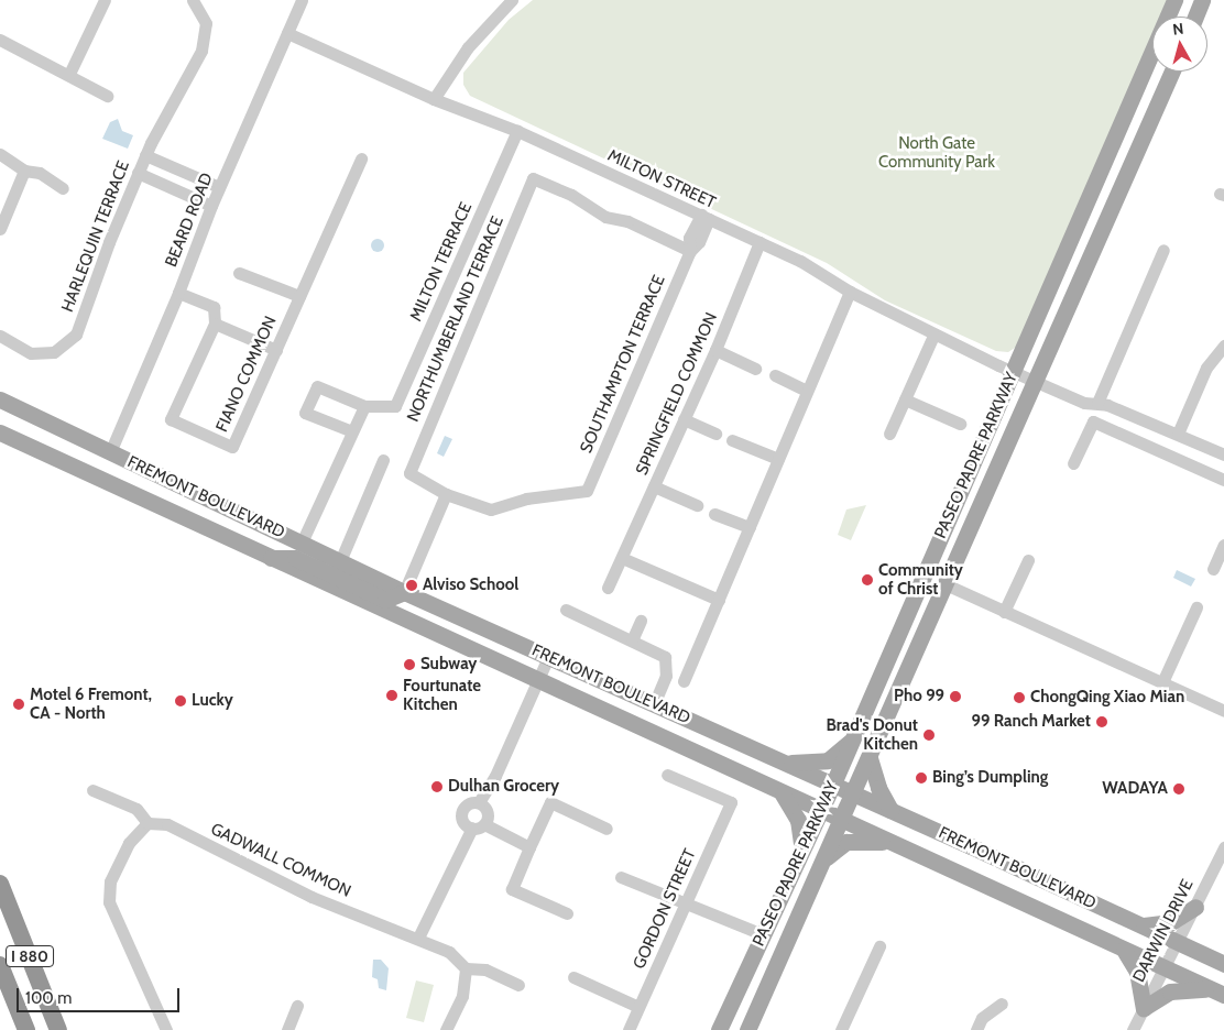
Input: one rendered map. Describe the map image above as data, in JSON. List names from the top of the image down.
{
  "streets": {
    "highway": ["I 880"],
    "main road": ["PASEO PADRE PARKWAY", "FREMONT BOULEVARD"],
    "street": [
      "MILTON STREET",
      "BEARD ROAD",
      "HARLEQUIN TERRACE",
      "MILTON TERRACE",
      "NORTHUMBERLAND TERRACE",
      "SOUTHAMPTON TERRACE",
      "FIANO COMMON",
      "SPRINGFIELD COMMON",
      "GADWALL COMMON",
      "GORDON STREET",
      "DARWIN DRIVE"
    ]
  },
  "crossings": [
    ["MILTON STREET", "BEARD ROAD"],
    ["MILTON STREET", "MILTON TERRACE"],
    ["MILTON STREET", "SOUTHAMPTON TERRACE"],
    ["MILTON STREET", "SPRINGFIELD COMMON"],
    ["MILTON STREET", "PASEO PADRE PARKWAY"],
    ["BEARD ROAD", "FREMONT BOULEVARD"],
    ["NORTHUMBERLAND TERRACE", "SOUTHAMPTON TERRACE"],
    ["PASEO PADRE PARKWAY", "FREMONT BOULEVARD"],
    ["FREMONT BOULEVARD", "DARWIN DRIVE"]
  ],
  "parks": ["North Gate Community Park"],
  "places": [
    "Community of Christ",
    "Alviso School",
    "Subway",
    "Fourtunate Kitchen",
    "Pho 99",
    "ChongQing Xiao Mian",
    "Lucky",
    "Motel 6 Fremont, CA - North",
    "99 Ranch Market",
    "Brad's Donut Kitchen",
    "Bing’s Dumpling",
    "Dulhan Grocery",
    "WADAYA"
  ],
  "scale_bar": "100 m",
  "north": "top"
}
